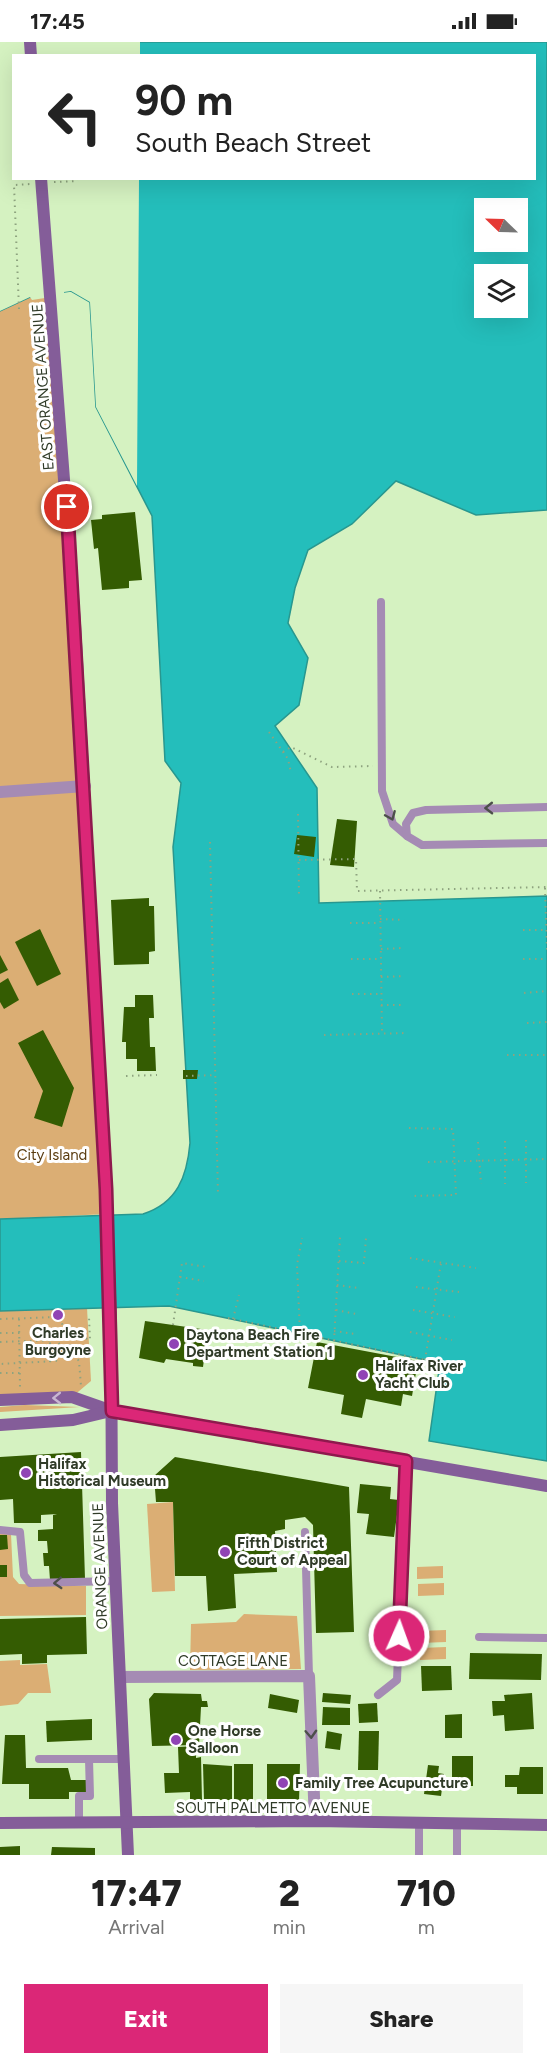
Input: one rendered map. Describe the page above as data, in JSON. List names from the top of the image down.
{
  "streets": {
    "street": [
      "EAST ORANGE AVENUE",
      "ORANGE AVENUE",
      "COTTAGE LANE",
      "SOUTH PALMETTO AVENUE"
    ]
  },
  "crossings": [
    ["EAST ORANGE AVENUE", "ORANGE AVENUE"],
    ["ORANGE AVENUE", "COTTAGE LANE"],
    ["ORANGE AVENUE", "SOUTH PALMETTO AVENUE"],
    ["COTTAGE LANE", "SOUTH PALMETTO AVENUE"]
  ],
  "one_way": ["COTTAGE LANE"],
  "parks": ["City Island"],
  "places": [
    "Charles Burgoyne",
    "Daytona Beach Fire Department Station 1",
    "Halifax River Yacht Club",
    "Halifax Historical Museum",
    "Fifth District Court of Appeal",
    "One Horse Salloon",
    "Family Tree Acupuncture"
  ],
  "north": "top left",
  "page": {
    "status": "17:45",
    "turn": ["90 m", "South Beach Street"],
    "eta": [
      "17:47",
      "Arrival",
      "2",
      "min",
      "710",
      "m"
    ],
    "buttons": ["Exit", "Share"]
  }
}
